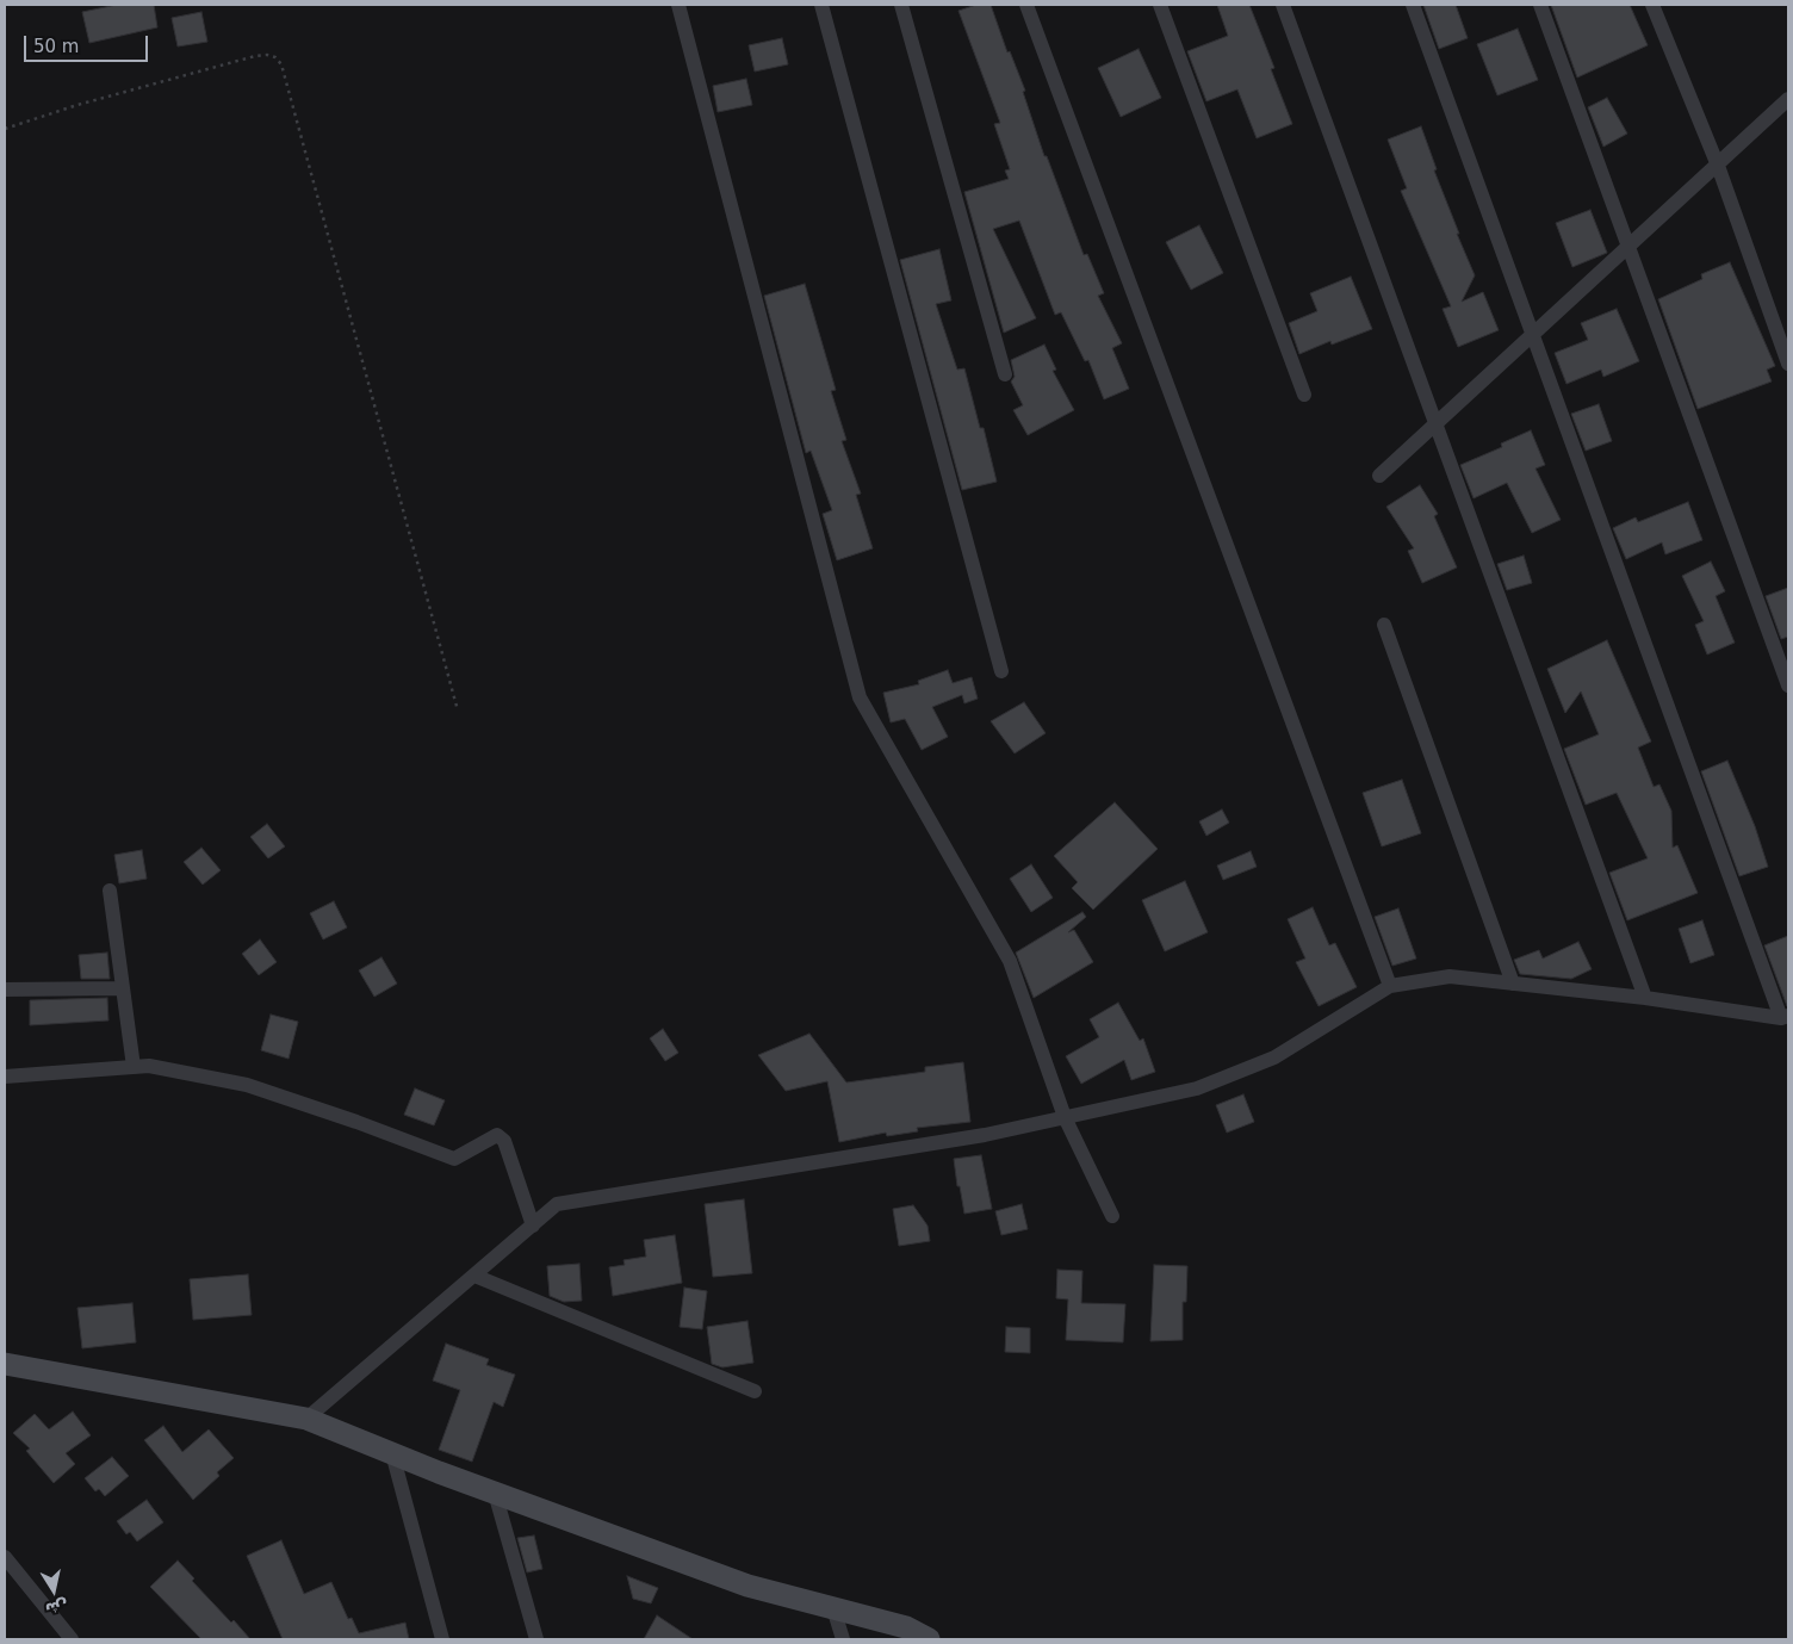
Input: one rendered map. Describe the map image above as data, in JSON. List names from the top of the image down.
{
  "scale_bar": "50 m",
  "north": "bottom"
}
